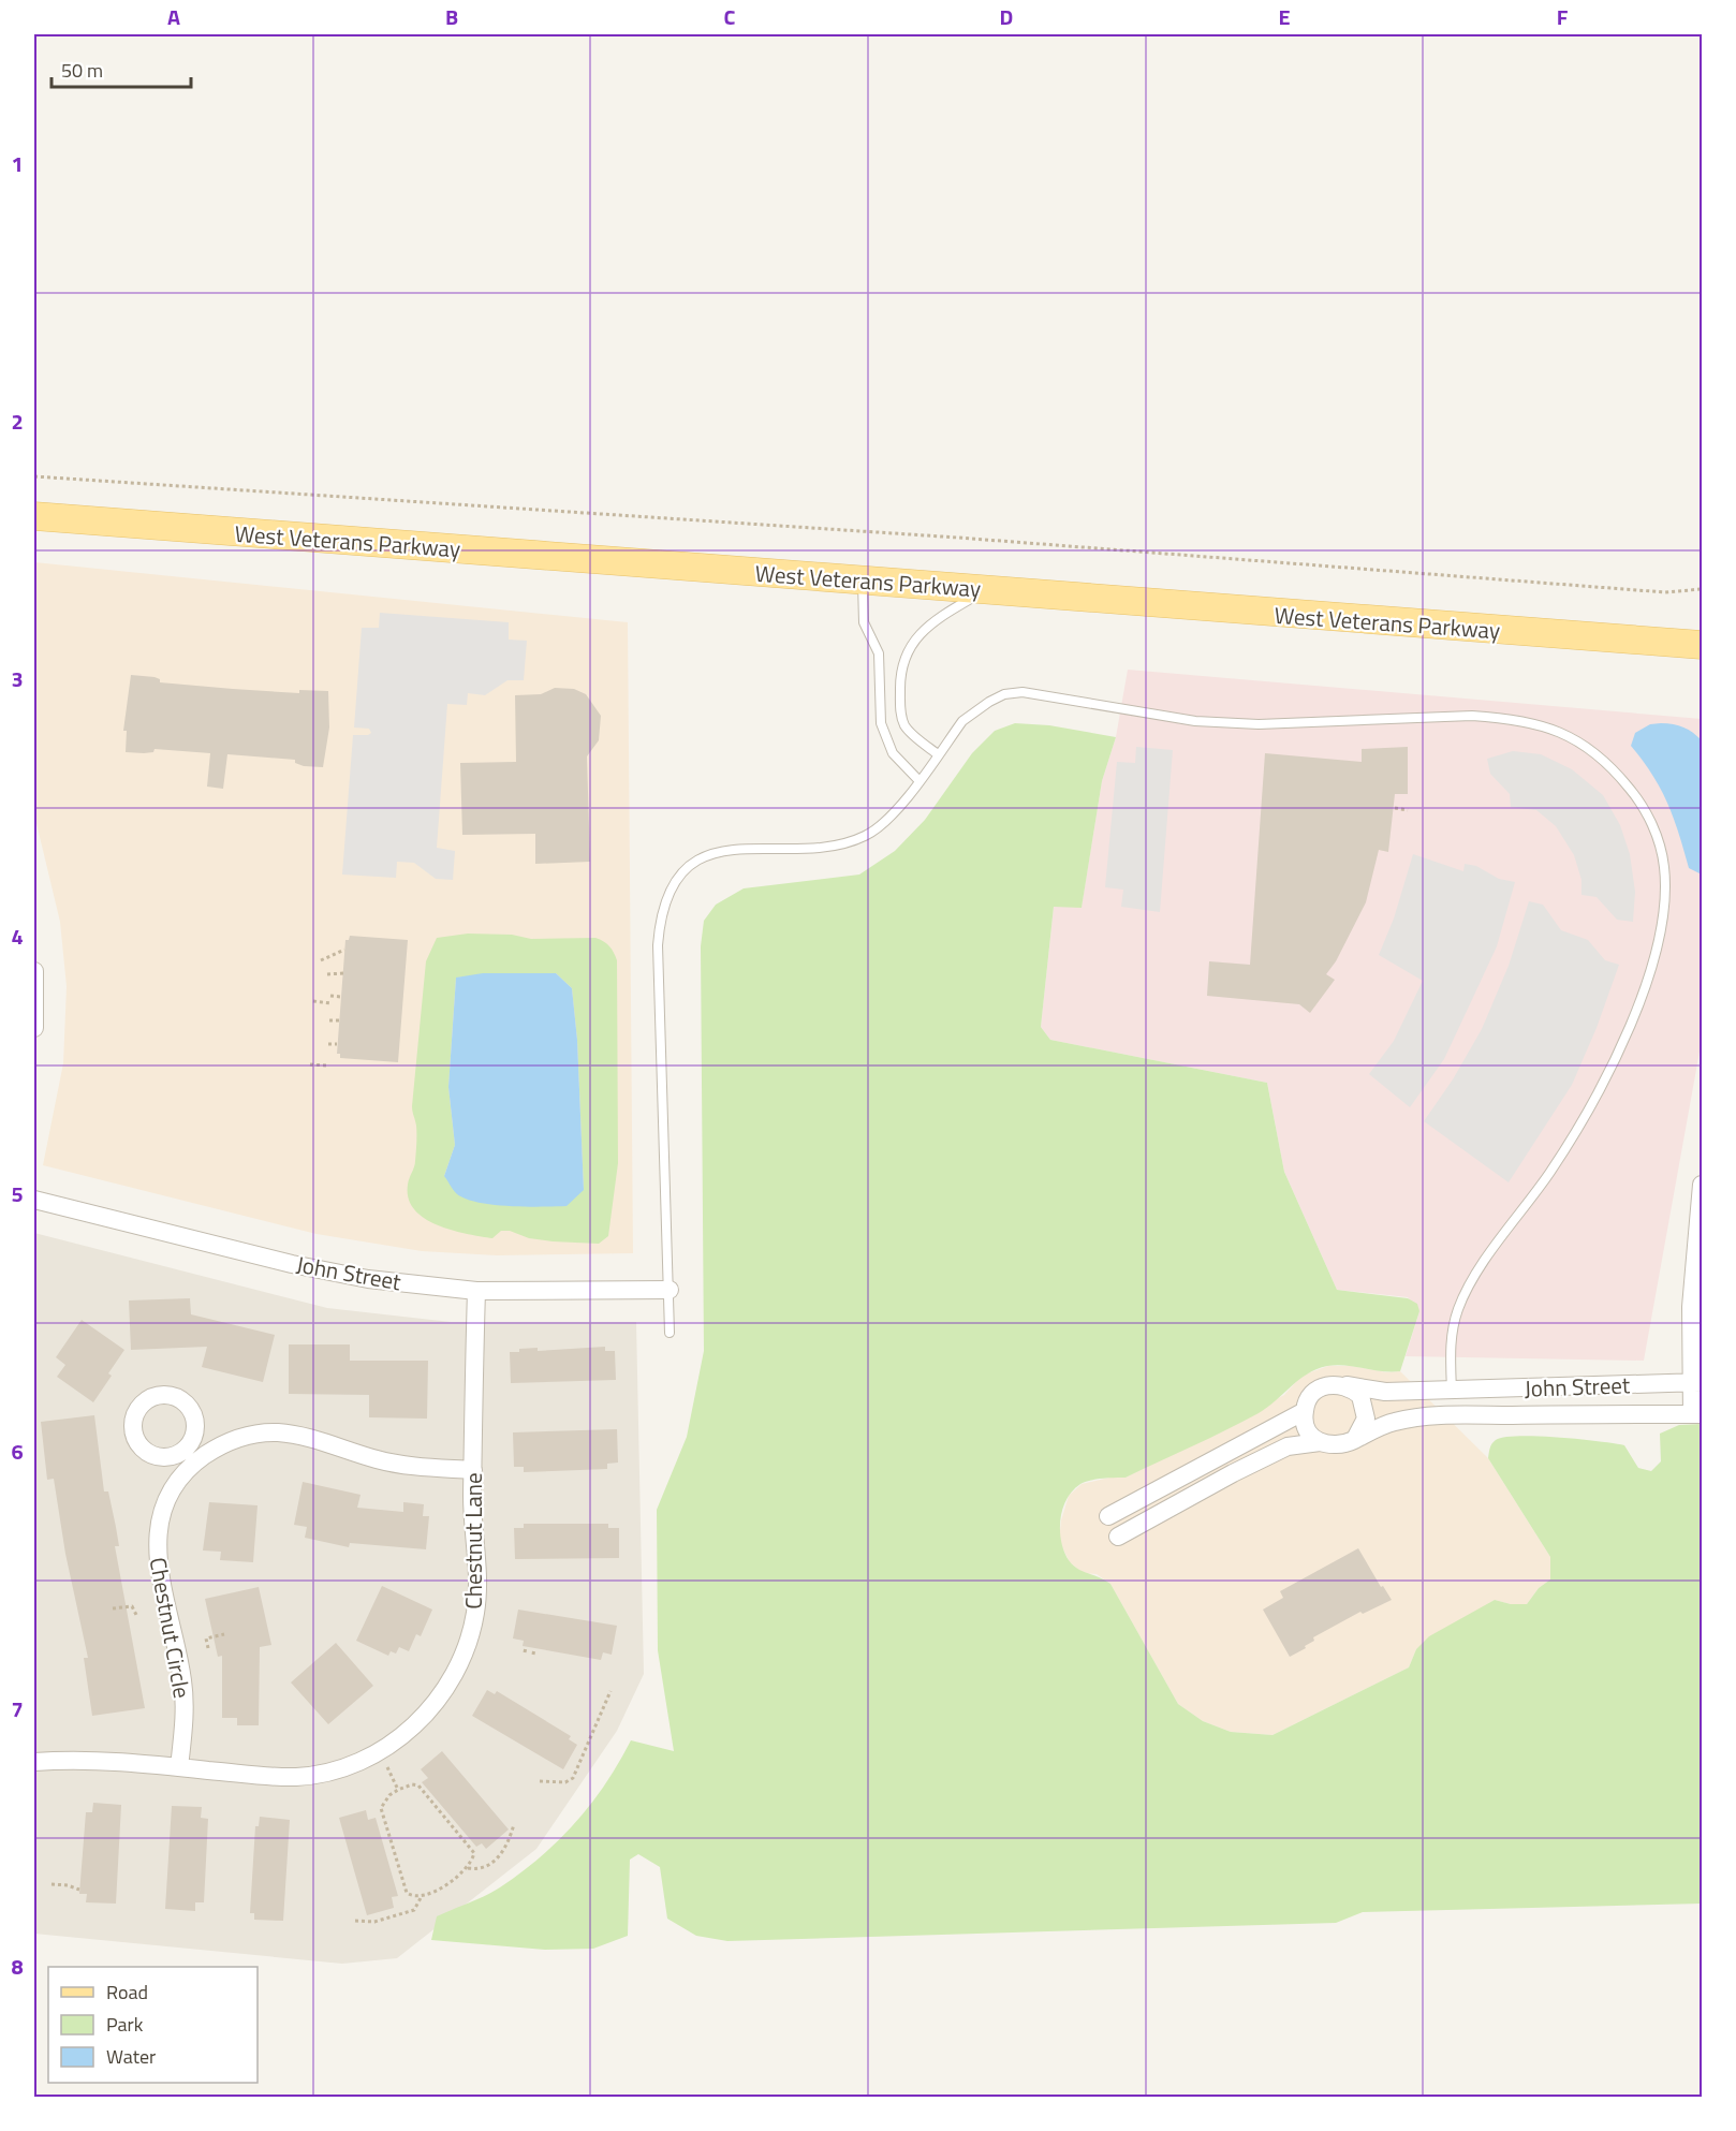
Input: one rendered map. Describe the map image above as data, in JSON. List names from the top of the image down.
{
  "streets": {
    "main road": ["West Veterans Parkway"],
    "street": ["John Street", "Chestnut Lane", "Chestnut Circle"]
  },
  "crossings": [
    ["John Street", "Chestnut Lane"],
    ["Chestnut Lane", "Chestnut Circle"]
  ],
  "legend": ["Road", "Park", "Water"],
  "scale_bar": "50 m",
  "grid": {
    "columns": [
      "A",
      "B",
      "C",
      "D",
      "E",
      "F"
    ],
    "rows": [
      "1",
      "2",
      "3",
      "4",
      "5",
      "6",
      "7",
      "8"
    ]
  }
}
